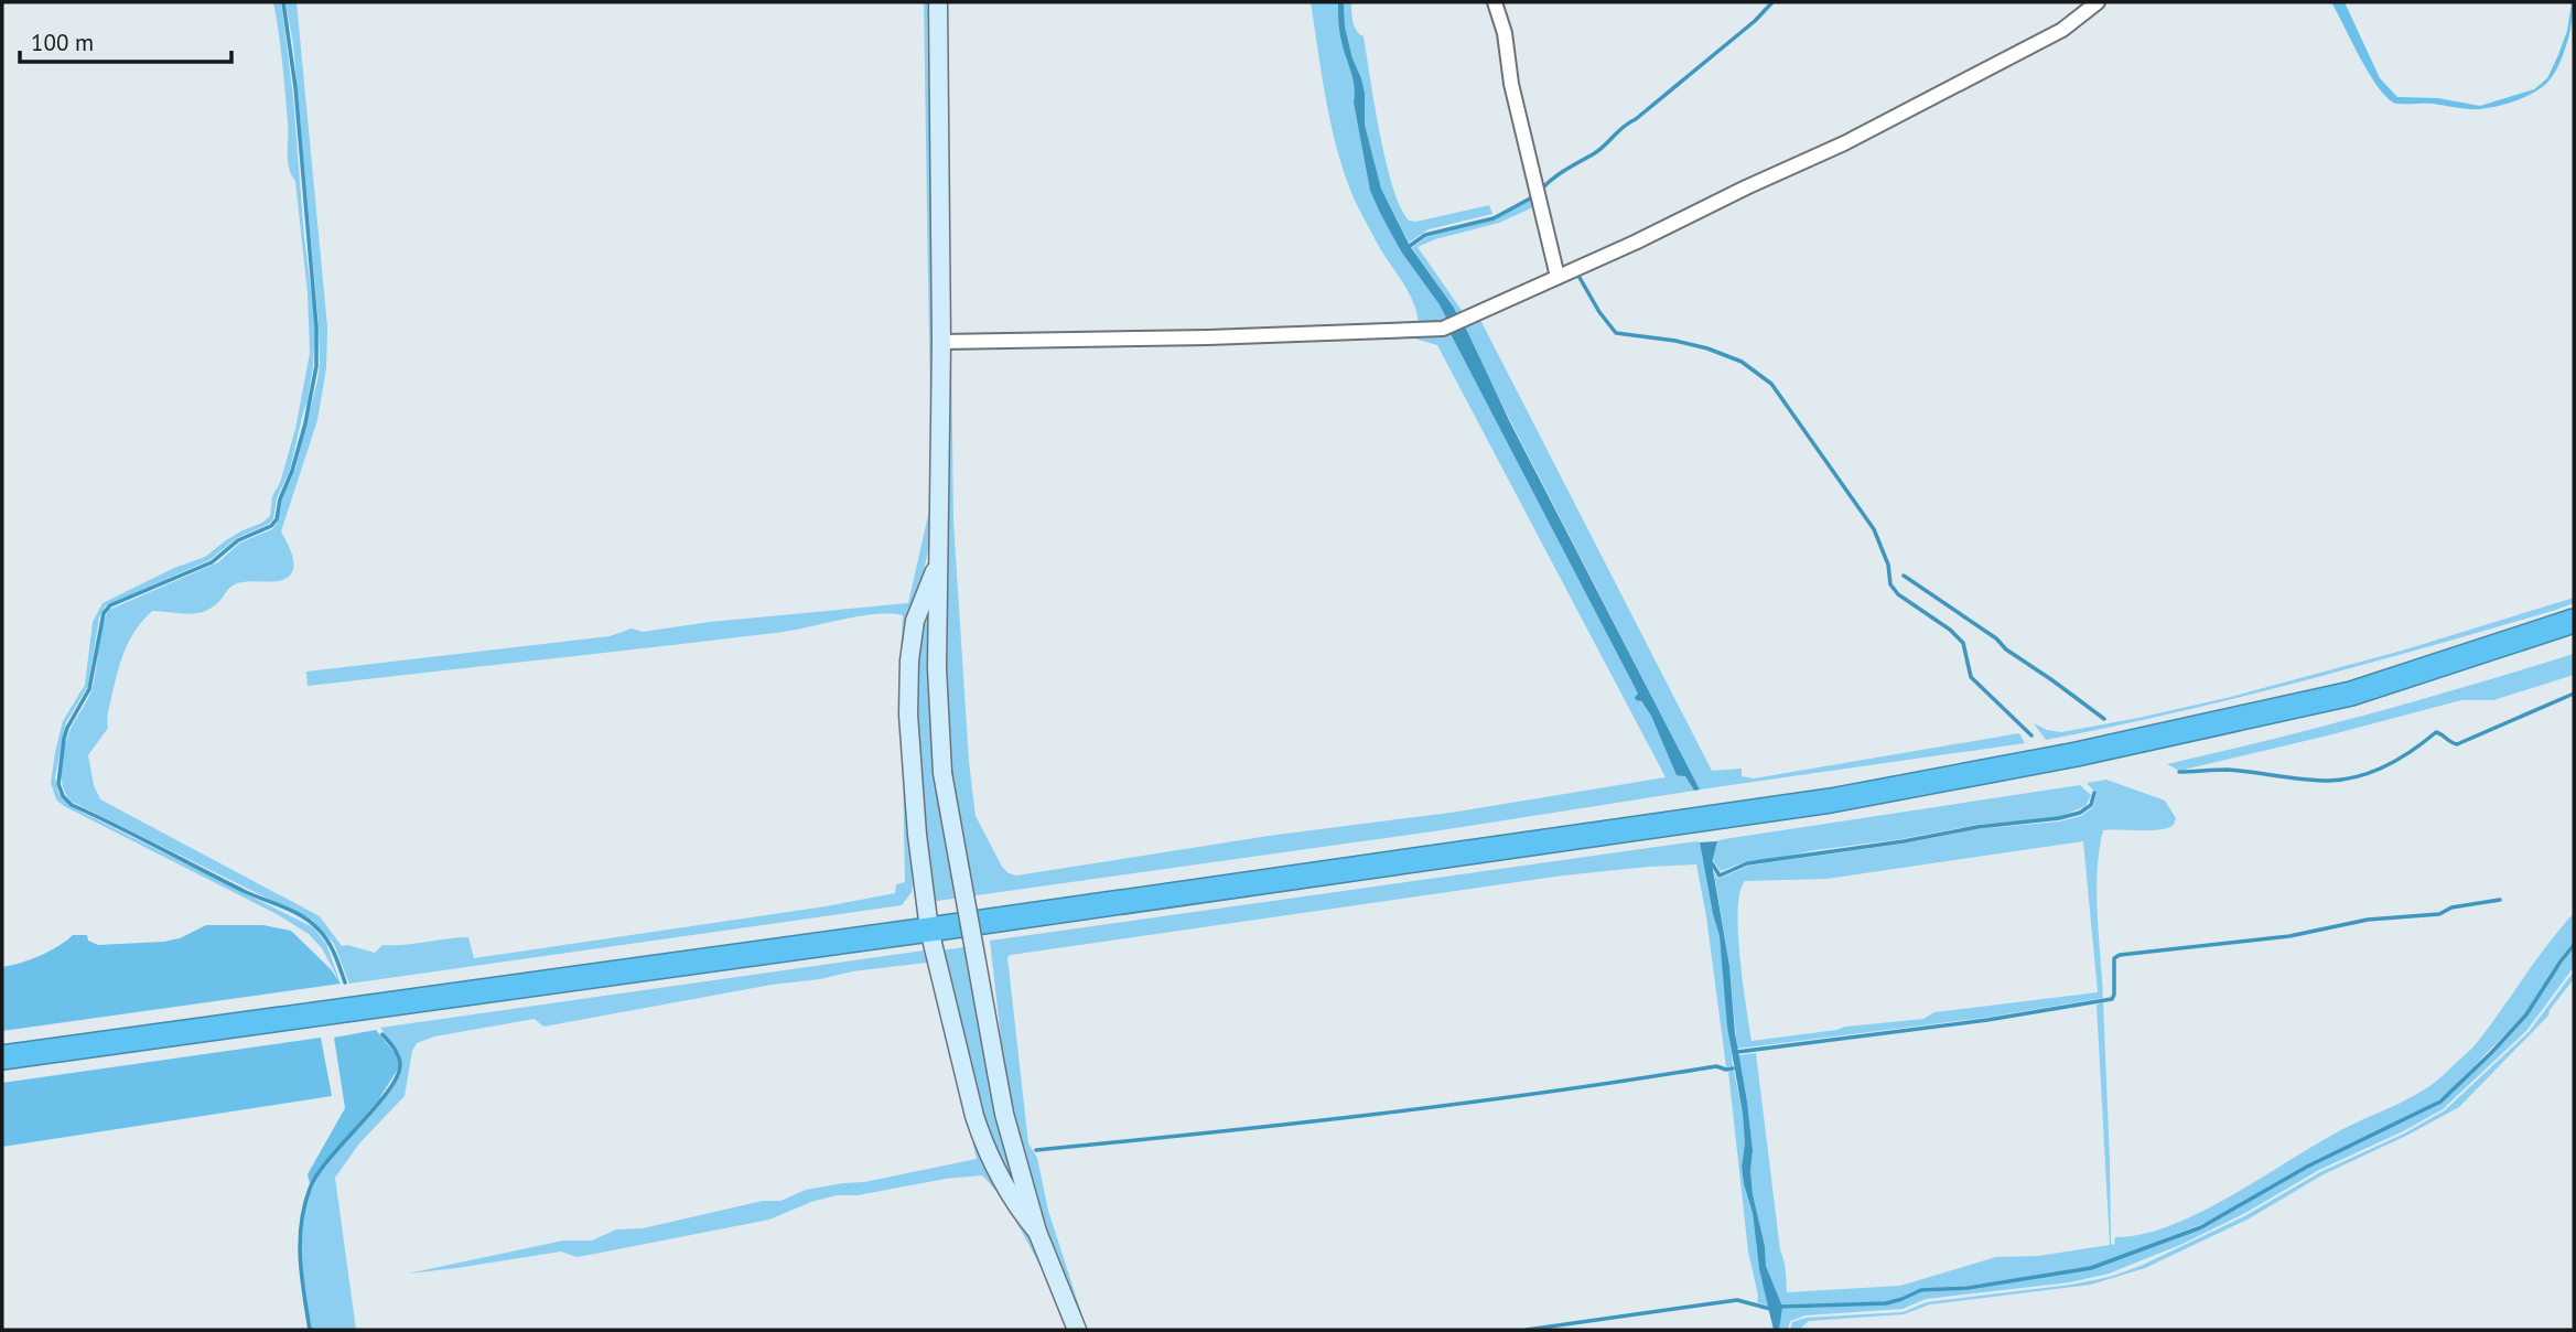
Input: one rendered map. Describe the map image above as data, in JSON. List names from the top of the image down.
{
  "scale_bar": "100 m"
}
